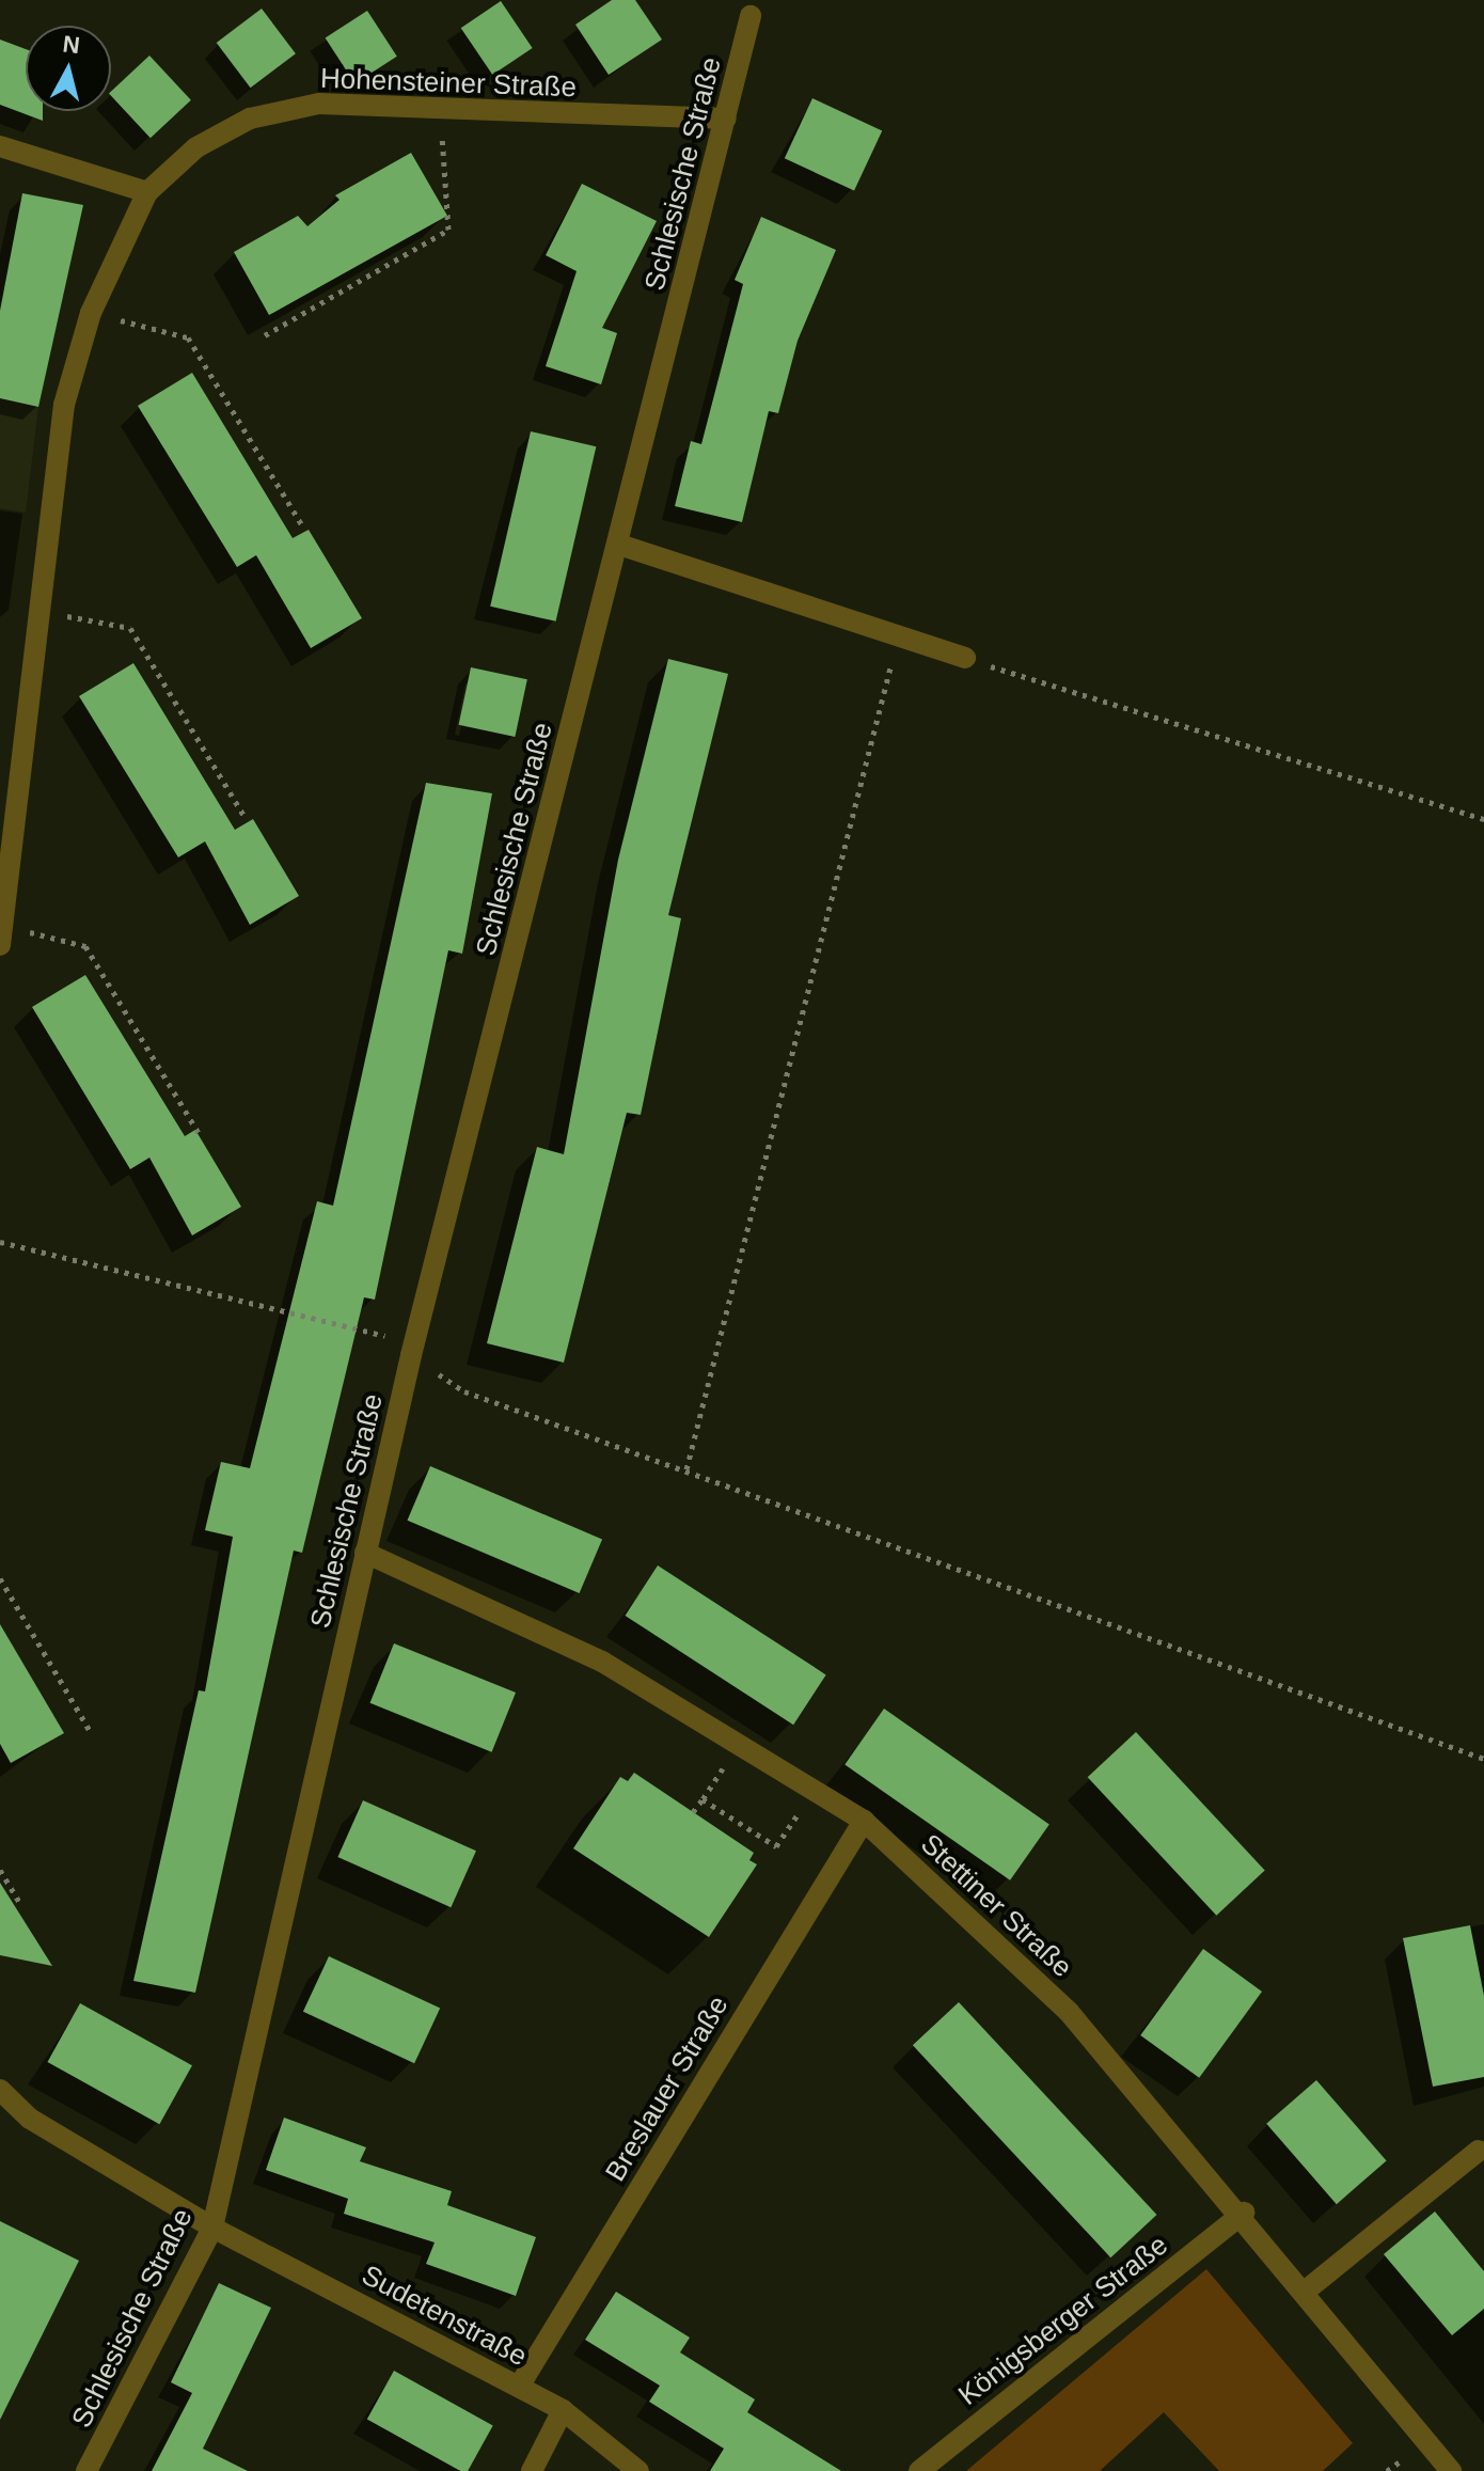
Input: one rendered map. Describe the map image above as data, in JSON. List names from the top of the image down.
{
  "streets": {
    "street": [
      "Hohensteiner Straße",
      "Schlesische Straße",
      "Stettiner Straße",
      "Breslauer Straße",
      "Sudetenstraße",
      "Königsberger Straße"
    ]
  },
  "crossings": [
    ["Hohensteiner Straße", "Schlesische Straße"],
    ["Schlesische Straße", "Stettiner Straße"],
    ["Schlesische Straße", "Sudetenstraße"],
    ["Stettiner Straße", "Breslauer Straße"],
    ["Stettiner Straße", "Königsberger Straße"],
    ["Breslauer Straße", "Sudetenstraße"]
  ],
  "north": "top"
}
